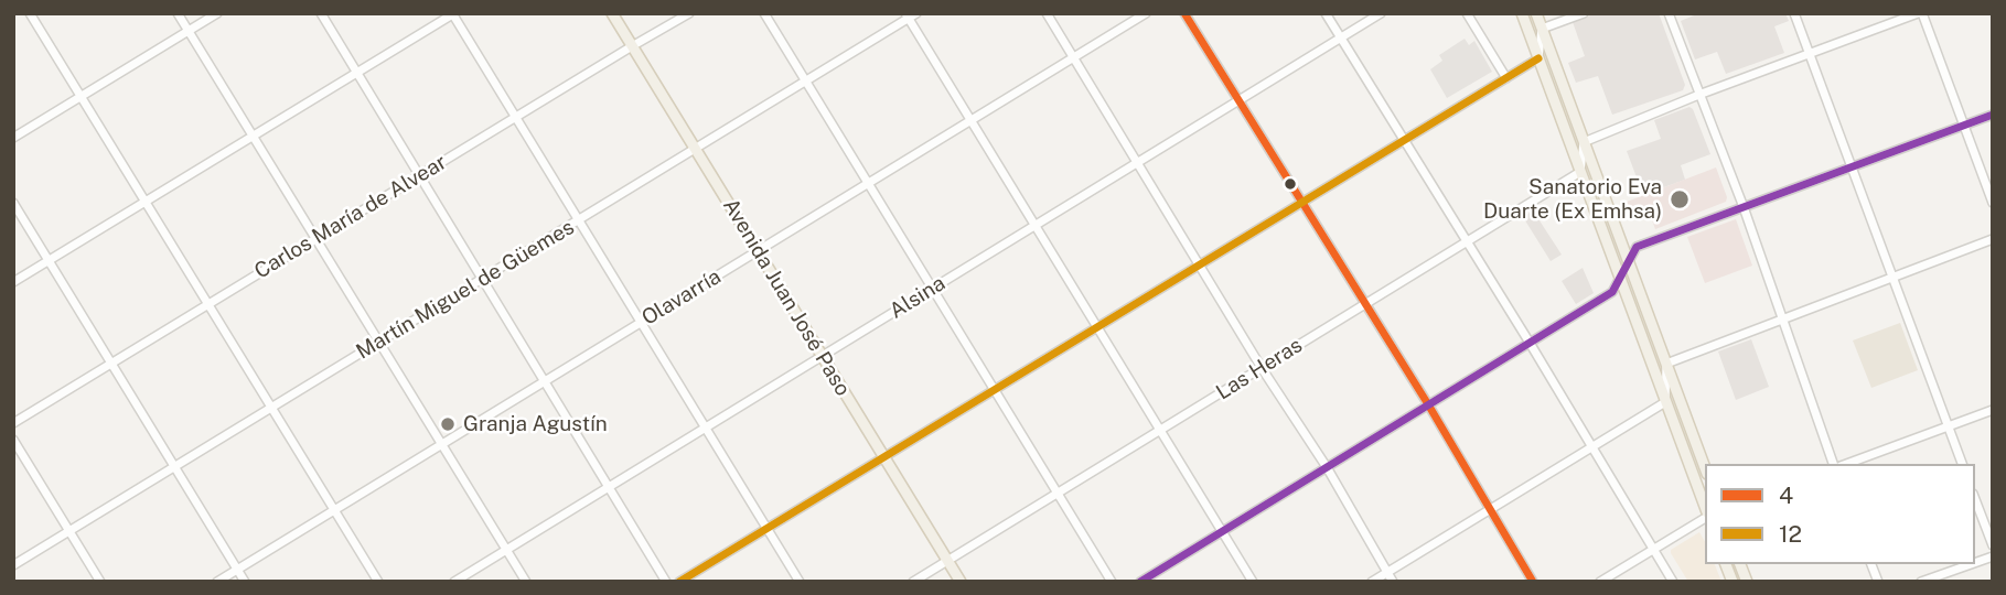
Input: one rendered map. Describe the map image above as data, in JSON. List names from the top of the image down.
{
  "streets": {
    "main road": ["Avenida Juan José Paso"],
    "street": [
      "Carlos María de Alvear",
      "Martín Miguel de Güemes",
      "Olavarría",
      "Alsina",
      "Las Heras"
    ]
  },
  "crossings": [
    ["Carlos María de Alvear", "Avenida Juan José Paso"],
    ["Martín Miguel de Güemes", "Avenida Juan José Paso"],
    ["Olavarría", "Avenida Juan José Paso"],
    ["Avenida Juan José Paso", "Alsina"],
    ["Avenida Juan José Paso", "Las Heras"]
  ],
  "places": ["Sanatorio Eva Duarte (Ex Emhsa)", "Granja Agustín"],
  "lines": ["transit line 4", "transit line 12"],
  "legend": ["4", "12"]
}
